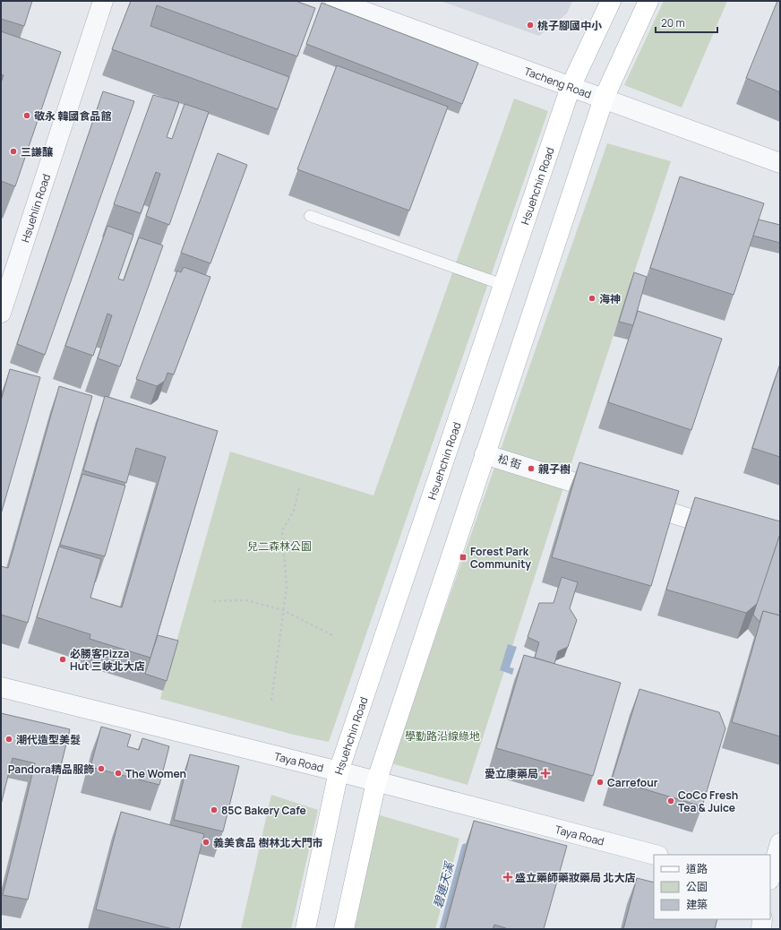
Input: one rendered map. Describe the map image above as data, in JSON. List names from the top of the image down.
{
  "streets": {
    "street": [
      "Tacheng Road",
      "Hsuehchin Road",
      "Hsuehlin Road",
      "松 街",
      "Taya Road"
    ]
  },
  "crossings": [
    ["Tacheng Road", "Hsuehchin Road"],
    ["Hsuehchin Road", "Taya Road"]
  ],
  "water": ["碧連天溪"],
  "parks": ["兒二森林公園", "學勤路沿線綠地"],
  "places": {
    "other": [
      "桃子腳國中小",
      "敬永 韓國食品館",
      "三謙釀",
      "海神",
      "親子樹",
      "必勝客Pizza Hut 三峽北大店",
      "潮代造型美髮",
      "Pandora精品服飾",
      "The Women",
      "Carrefour",
      "CoCo Fresh Tea & Juice",
      "85C Bakery Cafe",
      "義美食品 樹林北大門市"
    ],
    "transit": ["Forest Park Community"],
    "health": ["愛立康藥局", "盛立藥師藥妝藥局 北大店"]
  },
  "legend": ["道路", "公園", "建築"],
  "scale_bar": "20 m"
}
